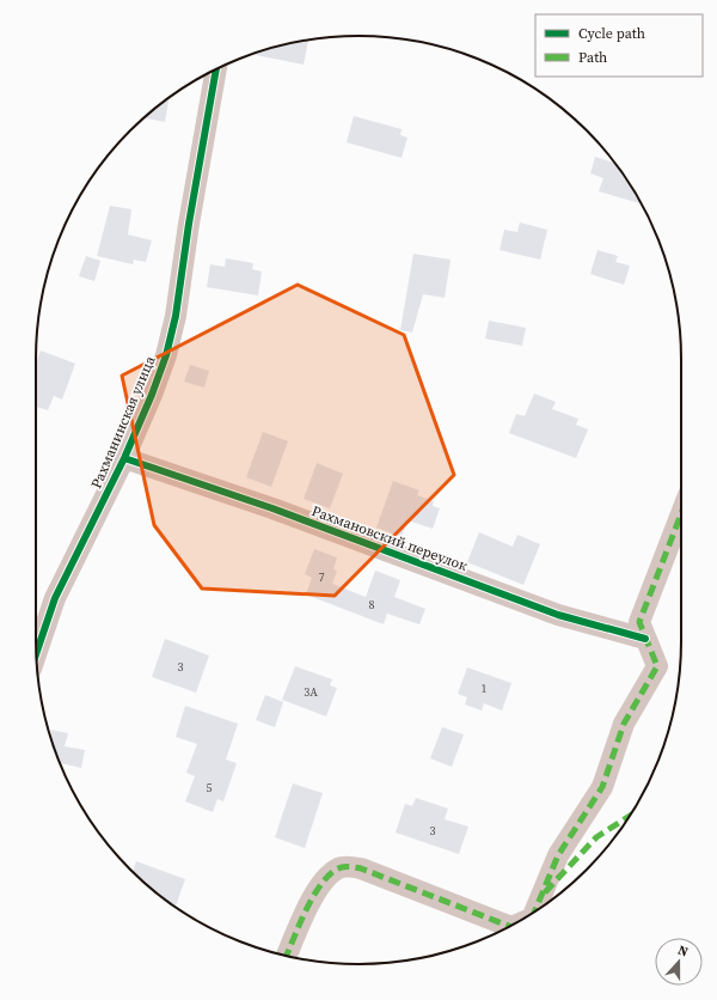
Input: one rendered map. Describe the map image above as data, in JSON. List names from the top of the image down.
{
  "streets": {
    "street": ["Рахманинская улица", "Рахмановский переулок"]
  },
  "crossings": [
    ["Рахманинская улица", "Рахмановский переулок"]
  ],
  "house_numbers": [
    "7",
    "8",
    "3",
    "1",
    "3А",
    "5",
    "3"
  ],
  "legend": ["Cycle path", "Path"],
  "north": "top"
}
